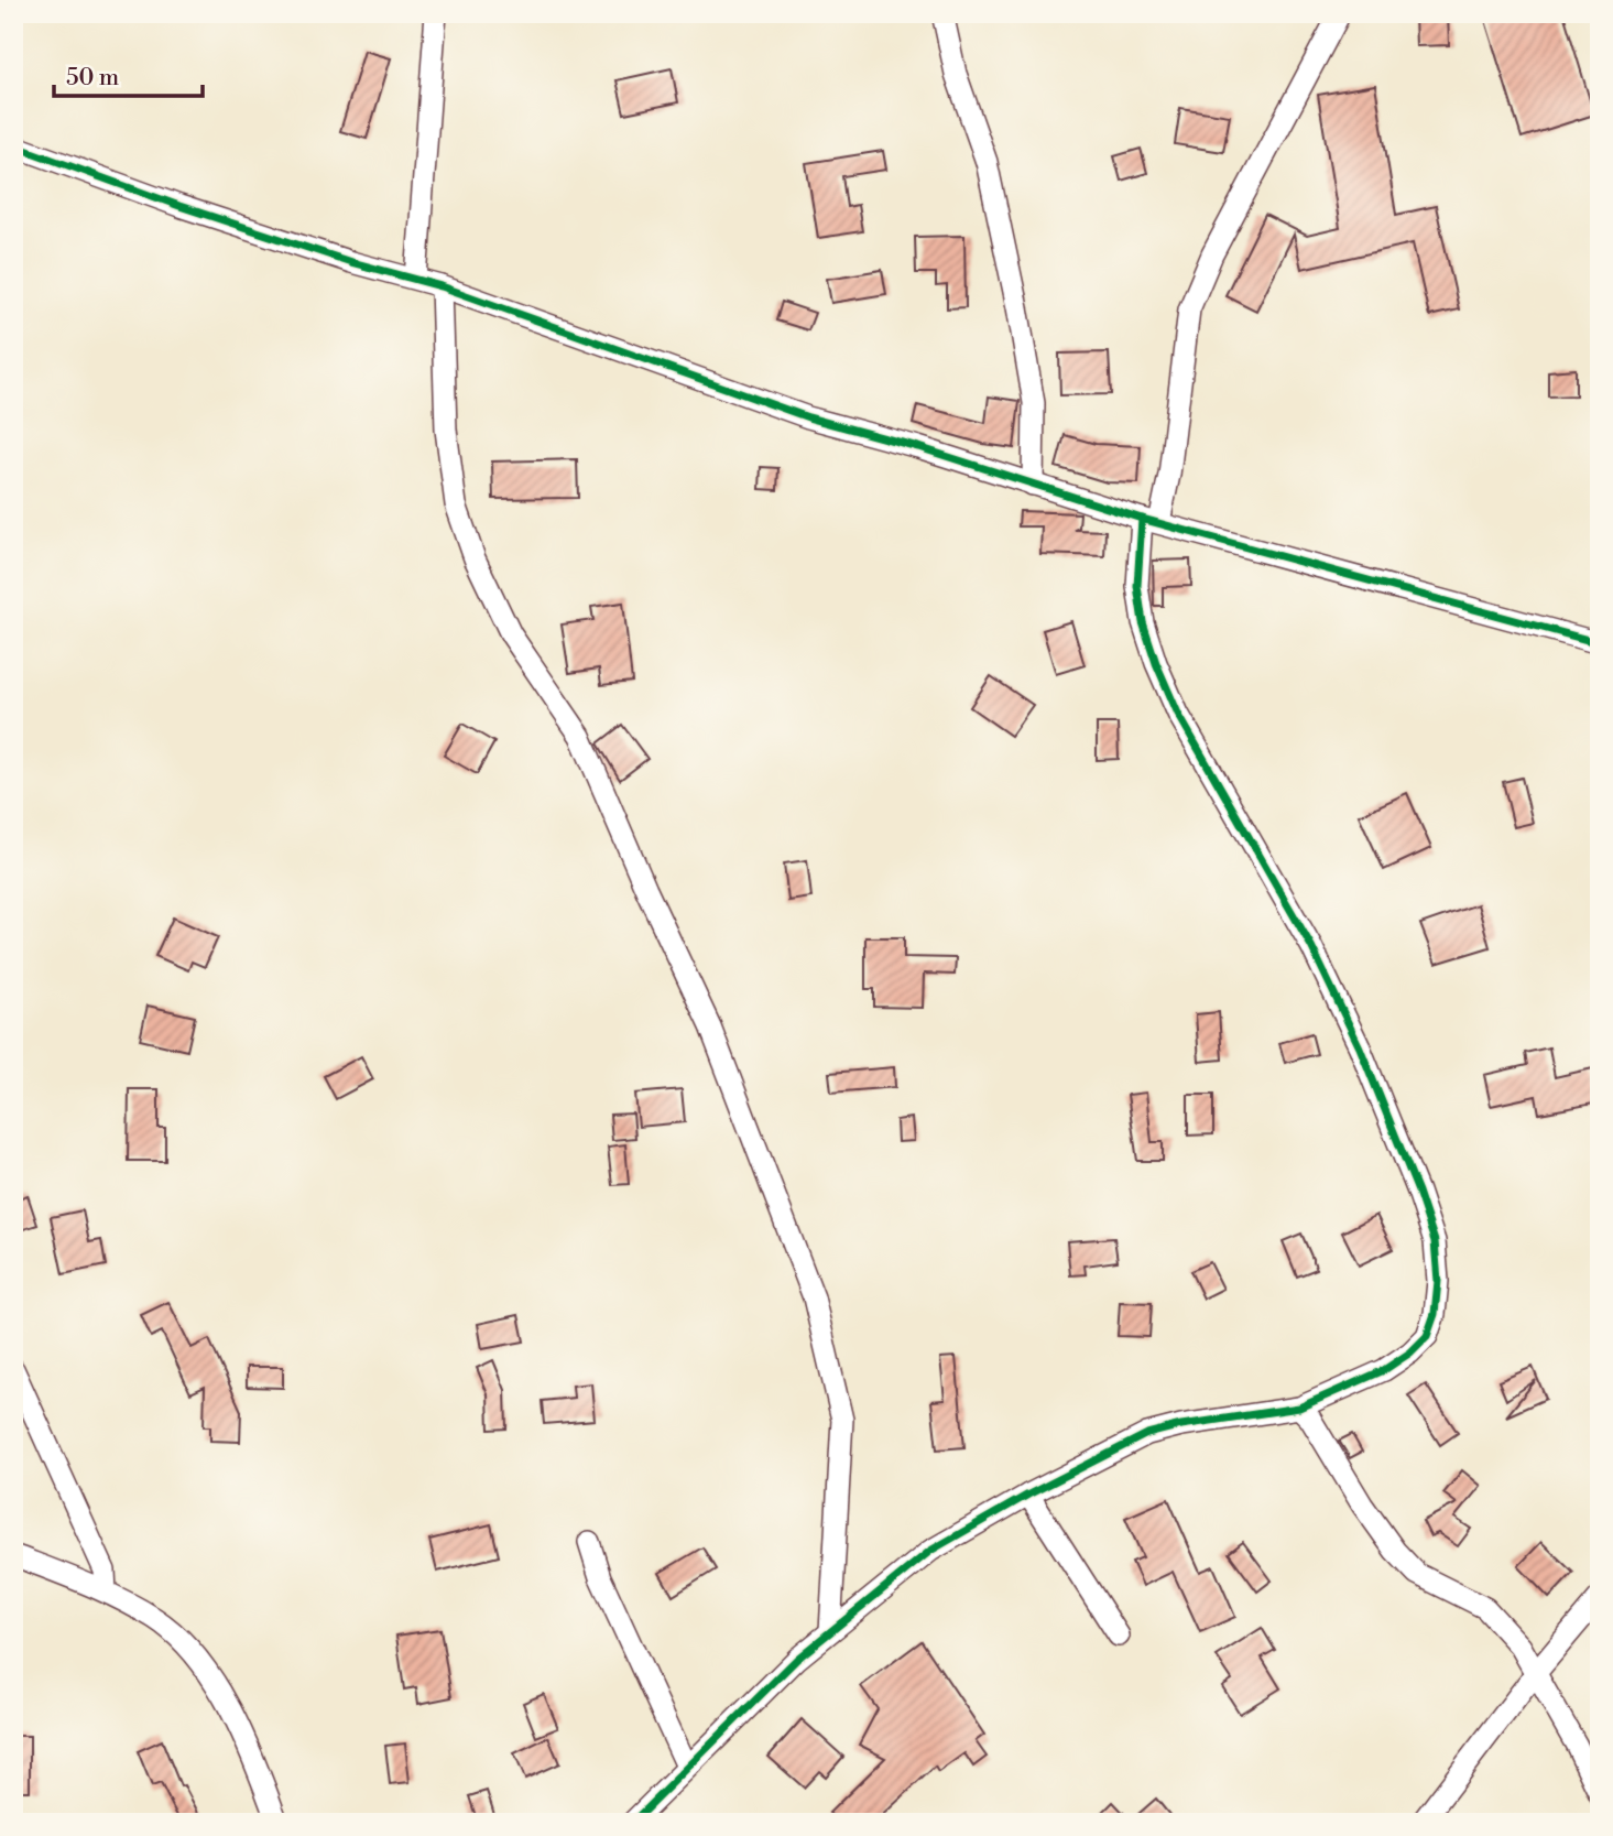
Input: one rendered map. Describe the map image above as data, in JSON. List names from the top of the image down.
{
  "scale_bar": "50 m"
}
